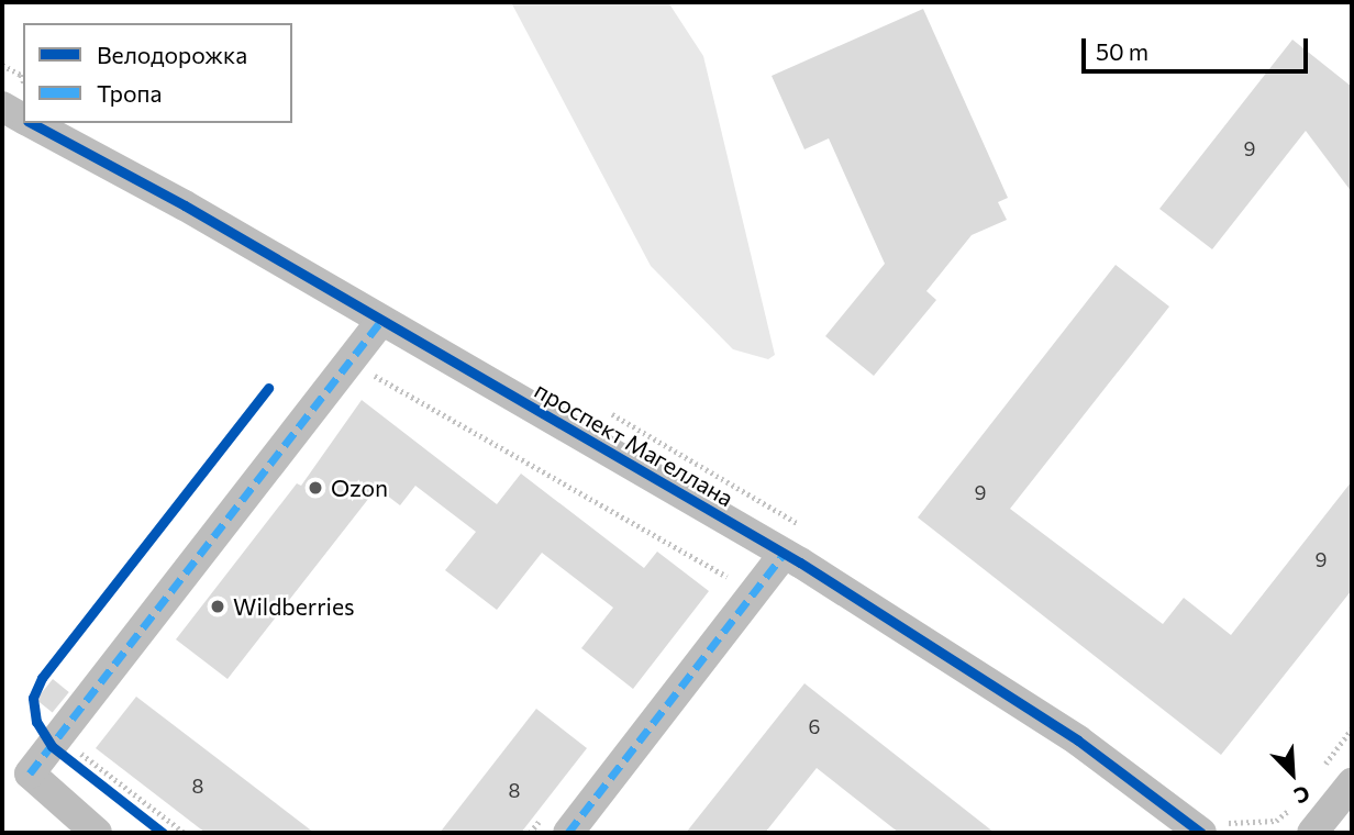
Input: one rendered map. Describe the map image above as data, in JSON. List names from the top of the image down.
{
  "streets": {
    "street": ["проспект Магеллана"]
  },
  "places": ["Ozon", "Wildberries"],
  "house_numbers": [
    "9",
    "9",
    "9",
    "6",
    "8",
    "8"
  ],
  "legend": ["Велодорожка", "Тропа"],
  "scale_bar": "50 m",
  "north": "bottom right"
}
